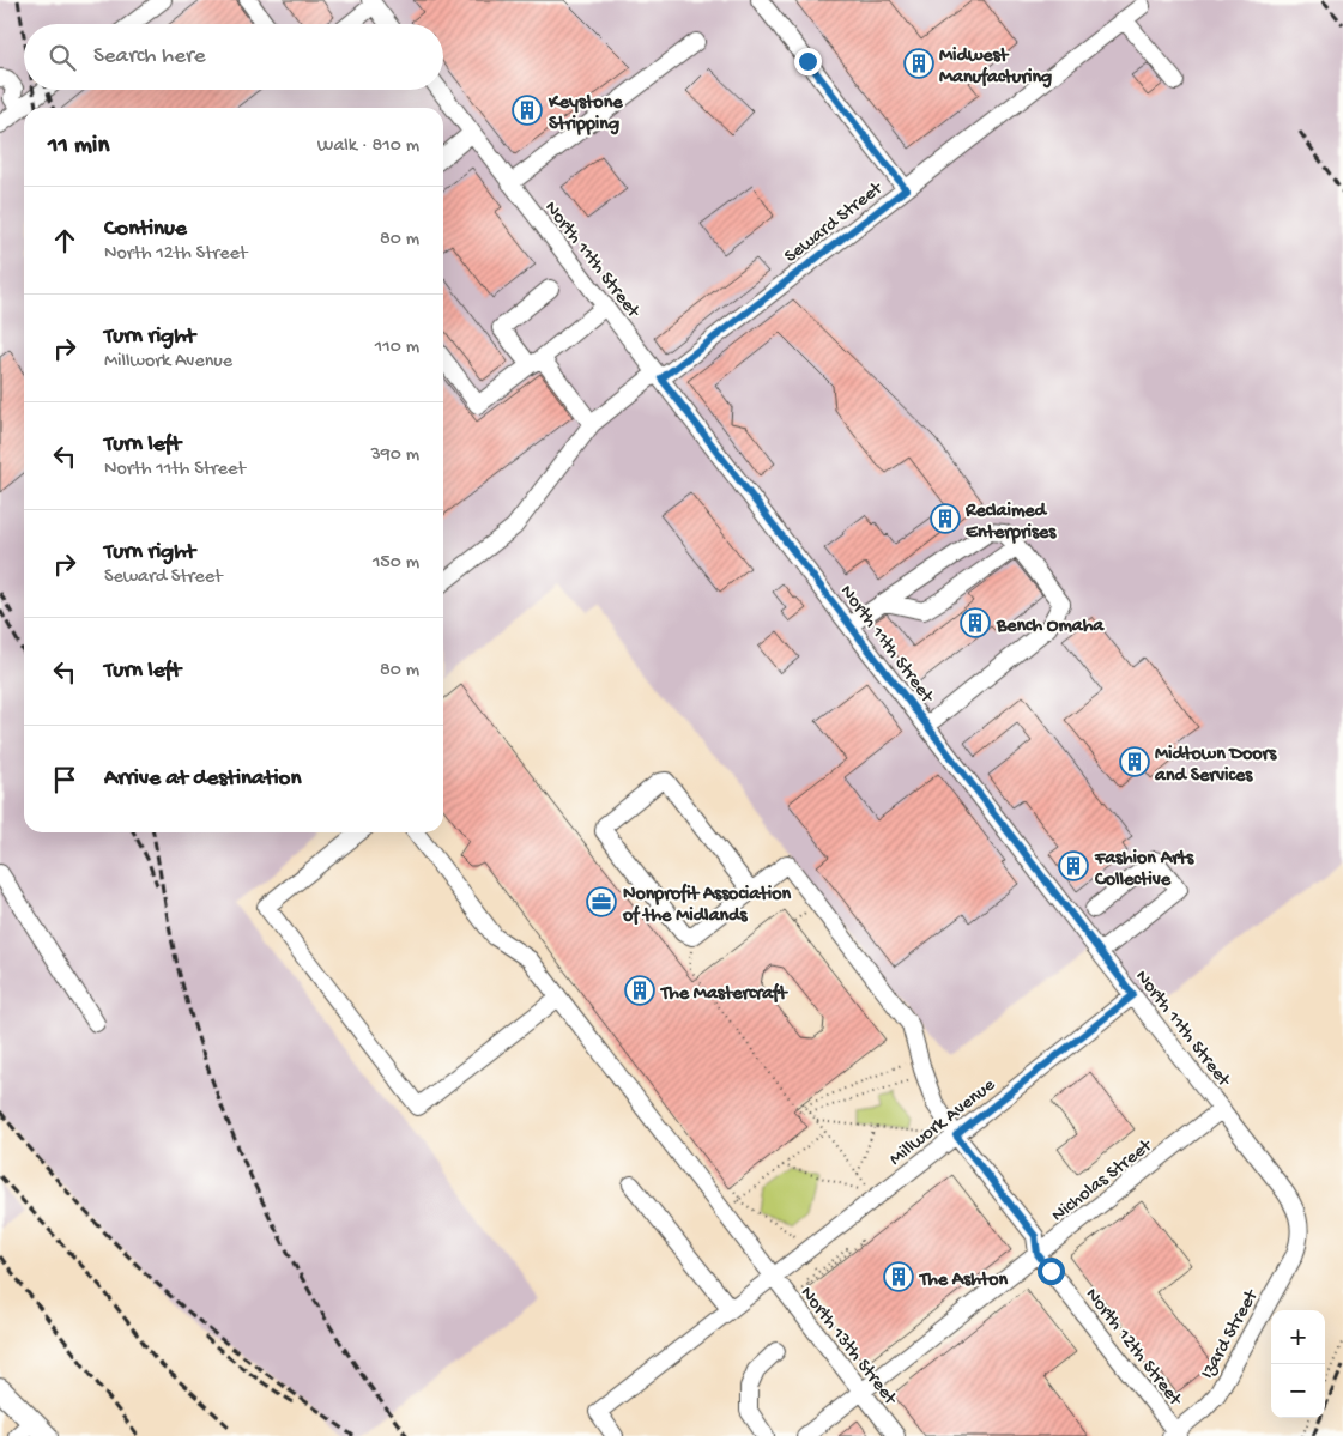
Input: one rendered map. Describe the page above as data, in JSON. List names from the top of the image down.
{
  "streets": {
    "street": [
      "Seward Street",
      "North 11th Street",
      "Millwork Avenue",
      "Nicholas Street",
      "Izard Street",
      "North 13th Street",
      "North 12th Street"
    ]
  },
  "crossings": [
    ["Seward Street", "North 11th Street"],
    ["North 11th Street", "Millwork Avenue"],
    ["North 11th Street", "Nicholas Street"],
    ["North 11th Street", "Izard Street"],
    ["Millwork Avenue", "North 13th Street"],
    ["Millwork Avenue", "North 12th Street"],
    ["Nicholas Street", "North 13th Street"],
    ["Nicholas Street", "North 12th Street"],
    ["Izard Street", "North 12th Street"]
  ],
  "places": {
    "building": [
      "Midwest Manufacturing",
      "Keystone Stripping",
      "Reclaimed Enterprises",
      "Bench Omaha",
      "Midtown Doors and Services",
      "Fashion Arts Collective",
      "The Mastercraft",
      "The Ashton"
    ],
    "office": ["Nonprofit Association of the Midlands"]
  },
  "page": {
    "search": "Search here",
    "heading": ["11 min", "Walk · 810 m"],
    "list": [
      ["Continue", "North 12th Street", "80 m"],
      ["Turn right", "Millwork Avenue", "110 m"],
      ["Turn left", "North 11th Street", "390 m"],
      ["Turn right", "Seward Street", "150 m"],
      ["Turn left", "80 m"],
      "Arrive at destination"
    ],
    "map_buttons": ["+", "−"]
  }
}
